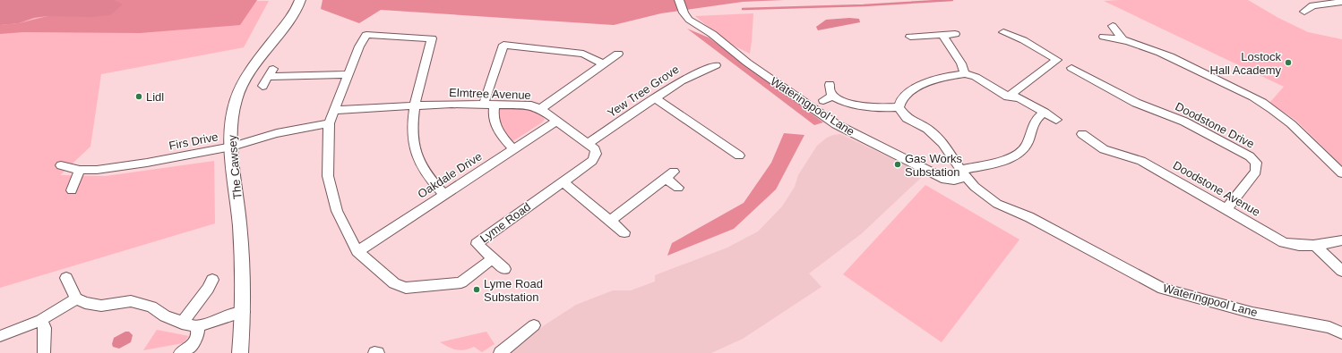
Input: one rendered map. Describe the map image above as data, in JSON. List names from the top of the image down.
{
  "streets": {
    "street": [
      "Yew Tree Grove",
      "Elmtree Avenue",
      "Wateringpool Lane",
      "Doodstone Drive",
      "Firs Drive",
      "The Cawsey",
      "Oakdale Drive",
      "Doodstone Avenue",
      "Lyme Road"
    ]
  },
  "crossings": [
    ["Yew Tree Grove", "Elmtree Avenue"],
    ["Elmtree Avenue", "Oakdale Drive"],
    ["Elmtree Avenue", "Lyme Road"],
    ["Doodstone Drive", "Doodstone Avenue"],
    ["Firs Drive", "The Cawsey"],
    ["Firs Drive", "Lyme Road"],
    ["Oakdale Drive", "Lyme Road"]
  ],
  "places": [
    "Lostock Hall Academy",
    "Lidl",
    "Gas Works Substation",
    "Lyme Road Substation"
  ]
}
